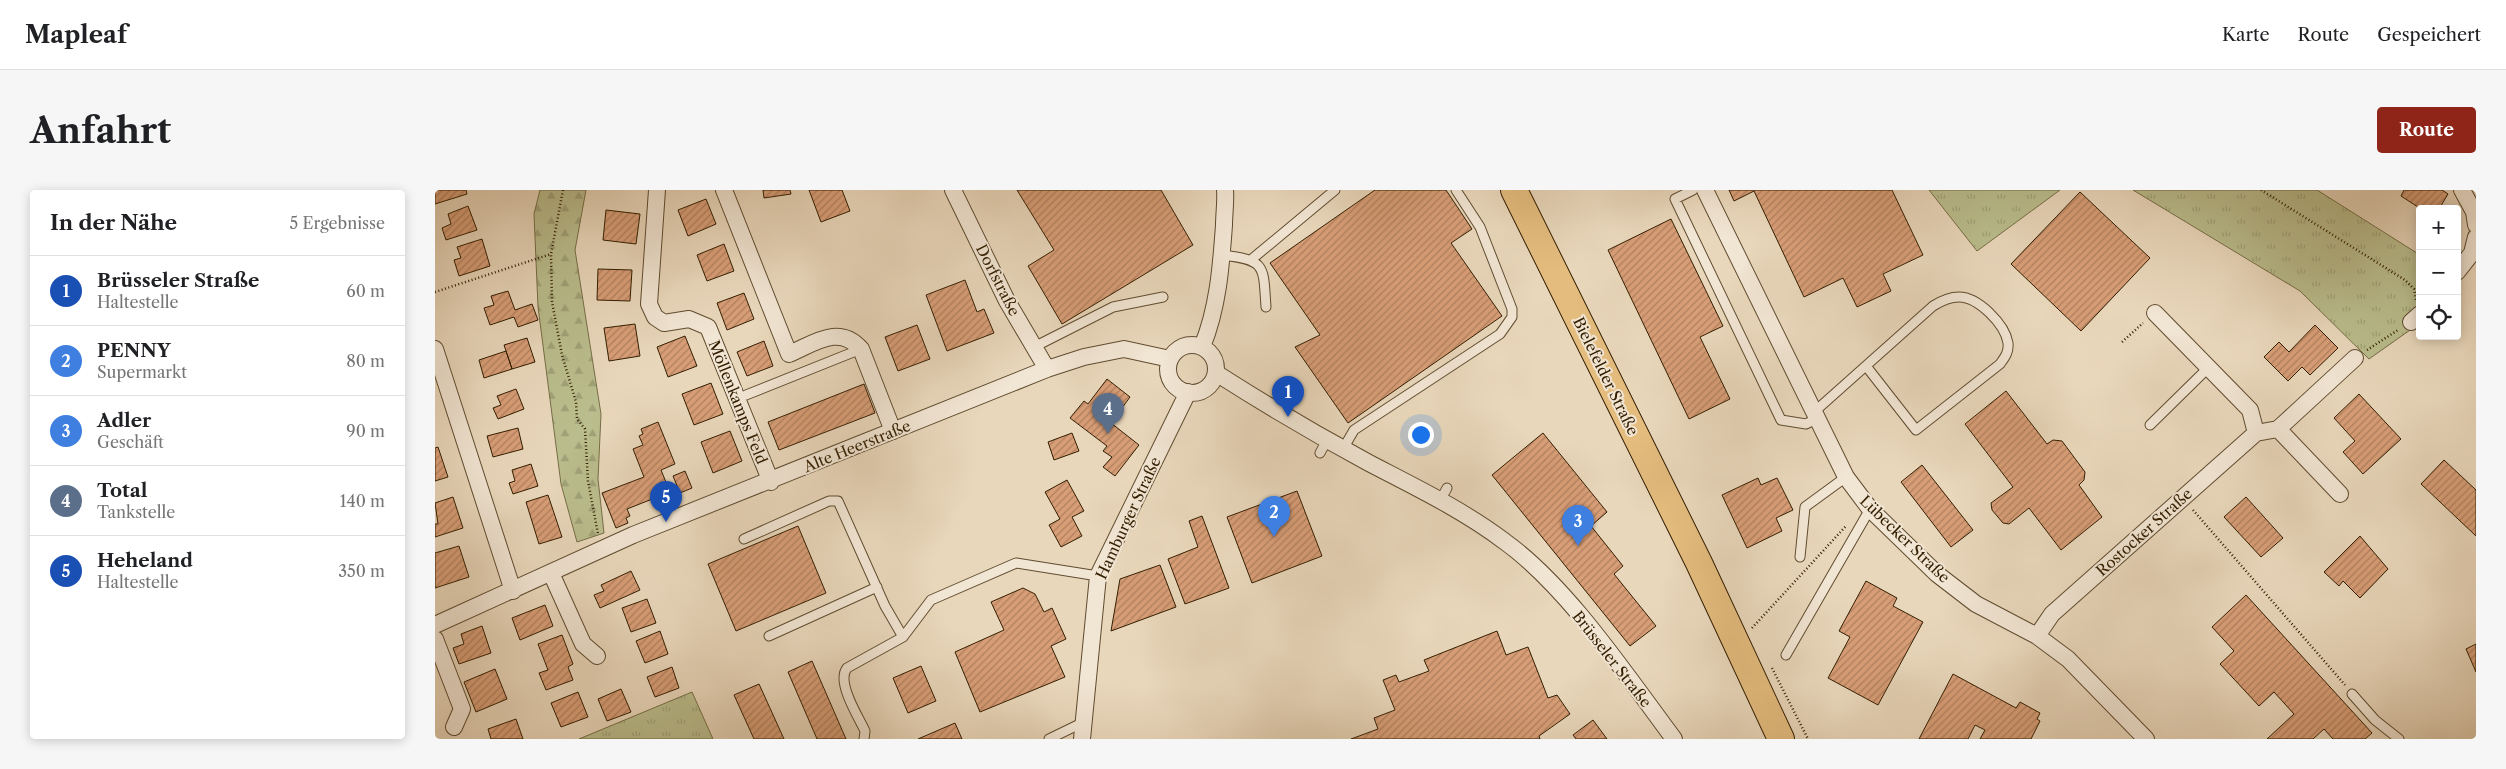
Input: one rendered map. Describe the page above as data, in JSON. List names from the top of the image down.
{
  "streets": {
    "main road": ["Bielefelder Straße"],
    "street": [
      "Dorfstraße",
      "Möllenkamps Feld",
      "Alte Heerstraße",
      "Hamburger Straße",
      "Rostocker Straße",
      "Lübecker Straße",
      "Brüsseler Straße"
    ]
  },
  "crossings": [
    ["Dorfstraße", "Alte Heerstraße"],
    ["Möllenkamps Feld", "Alte Heerstraße"],
    ["Alte Heerstraße", "Hamburger Straße"],
    ["Alte Heerstraße", "Brüsseler Straße"],
    ["Hamburger Straße", "Brüsseler Straße"],
    ["Rostocker Straße", "Lübecker Straße"]
  ],
  "page": {
    "header": "Mapleaf",
    "nav": ["Karte", "Route", "Gespeichert"],
    "buttons": "Route",
    "title": "Anfahrt",
    "heading": ["In der Nähe", "5 Ergebnisse"],
    "map_buttons": ["+", "−"],
    "list": [
      {
        "mark": "1",
        "name": "Brüsseler Straße",
        "note": "Haltestelle",
        "value": "60 m"
      },
      {
        "mark": "2",
        "name": "PENNY",
        "note": "Supermarkt",
        "value": "80 m"
      },
      {
        "mark": "3",
        "name": "Adler",
        "note": "Geschäft",
        "value": "90 m"
      },
      {
        "mark": "4",
        "name": "Total",
        "note": "Tankstelle",
        "value": "140 m"
      },
      {
        "mark": "5",
        "name": "Heheland",
        "note": "Haltestelle",
        "value": "350 m"
      }
    ],
    "pins": [
      "1",
      "4",
      "5",
      "2",
      "3"
    ]
  }
}
